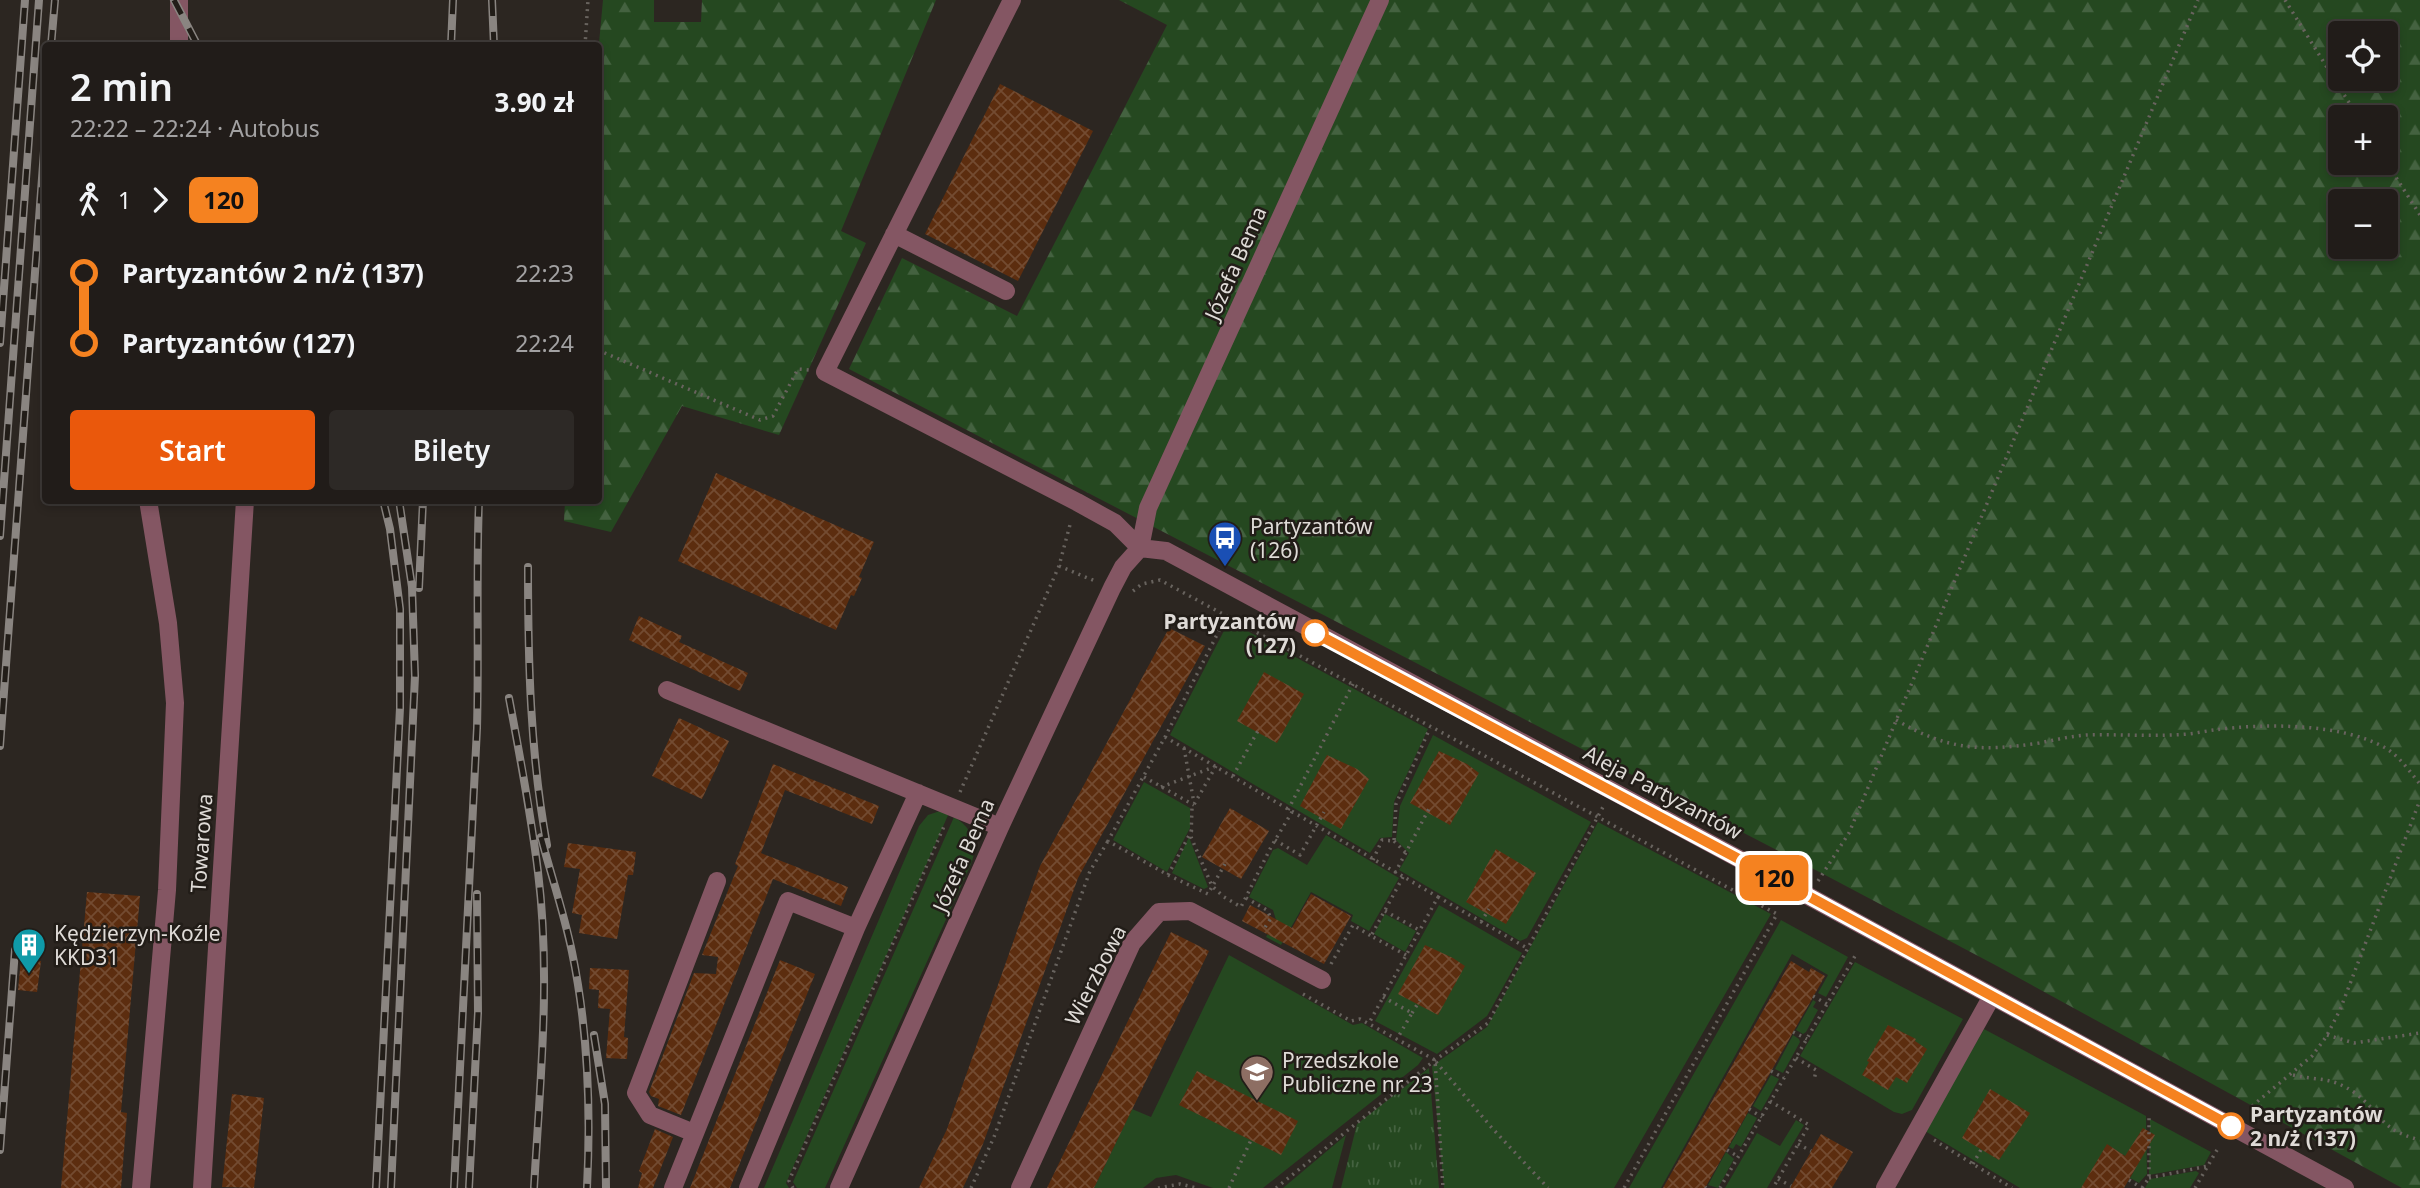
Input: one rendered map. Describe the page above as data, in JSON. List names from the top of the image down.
{
  "streets": {
    "street": [
      "Józefa Bema",
      "Aleja Partyzantów",
      "Towarowa",
      "Wierzbowa"
    ]
  },
  "crossings": [
    ["Józefa Bema", "Aleja Partyzantów"]
  ],
  "places": {
    "bus stop": ["Partyzantów (126)"],
    "other": ["Partyzantów (127)", "Partyzantów 2 n/ż (137)"],
    "building": ["Kędzierzyn-Koźle KKD31"],
    "school or university": ["Przedszkole Publiczne nr 23"]
  },
  "lines": ["bus line 120"],
  "page": {
    "on_map": "120",
    "map_buttons": ["+", "−"],
    "heading": ["2 min", "22:22 – 22:24 · Autobus", "3.90 zł"],
    "legs": ["1", "120"],
    "list": [
      {
        "name": "Partyzantów 2 n/ż (137)",
        "value": "22:23"
      },
      {
        "name": "Partyzantów (127)",
        "value": "22:24"
      }
    ],
    "buttons": ["Start", "Bilety"]
  }
}
